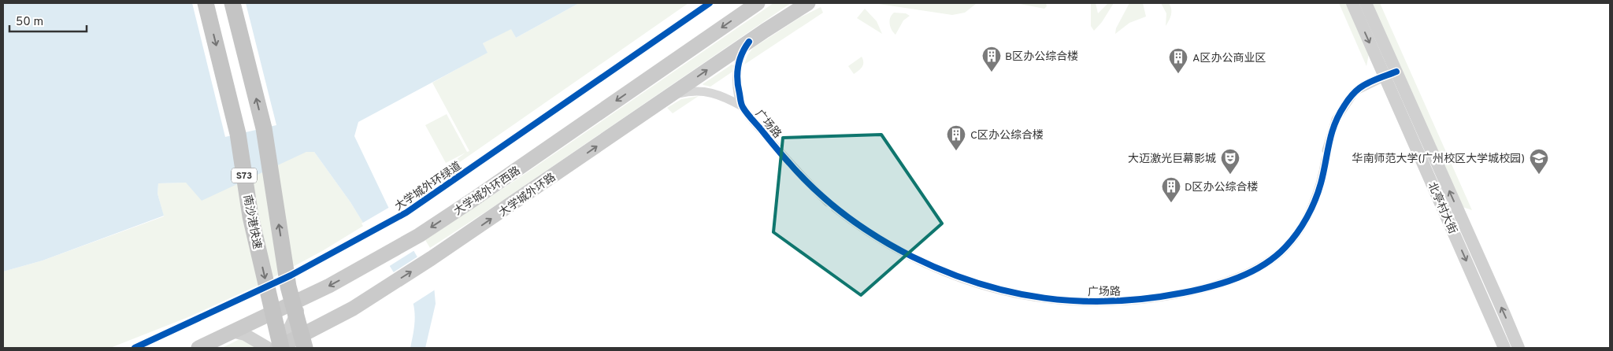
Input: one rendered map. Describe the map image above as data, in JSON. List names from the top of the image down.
{
  "streets": {
    "highway": ["S73", "南沙港快速"],
    "main road": ["大学城外环西路", "大学城外环路", "北亭村大街"],
    "street": ["广场路"],
    "cycle path": ["大学城外环绿道"]
  },
  "crossings": [
    ["广场路", "大学城外环路"],
    ["S73", "大学城外环路"]
  ],
  "one_way": ["大学城外环西路", "大学城外环路"],
  "places": {
    "building": [
      "B区办公综合楼",
      "A区办公商业区",
      "C区办公综合楼",
      "D区办公综合楼"
    ],
    "theatre": ["大迈激光巨幕影城"],
    "school or university": ["华南师范大学(广州校区大学城校园)"]
  },
  "scale_bar": "50 m"
}
